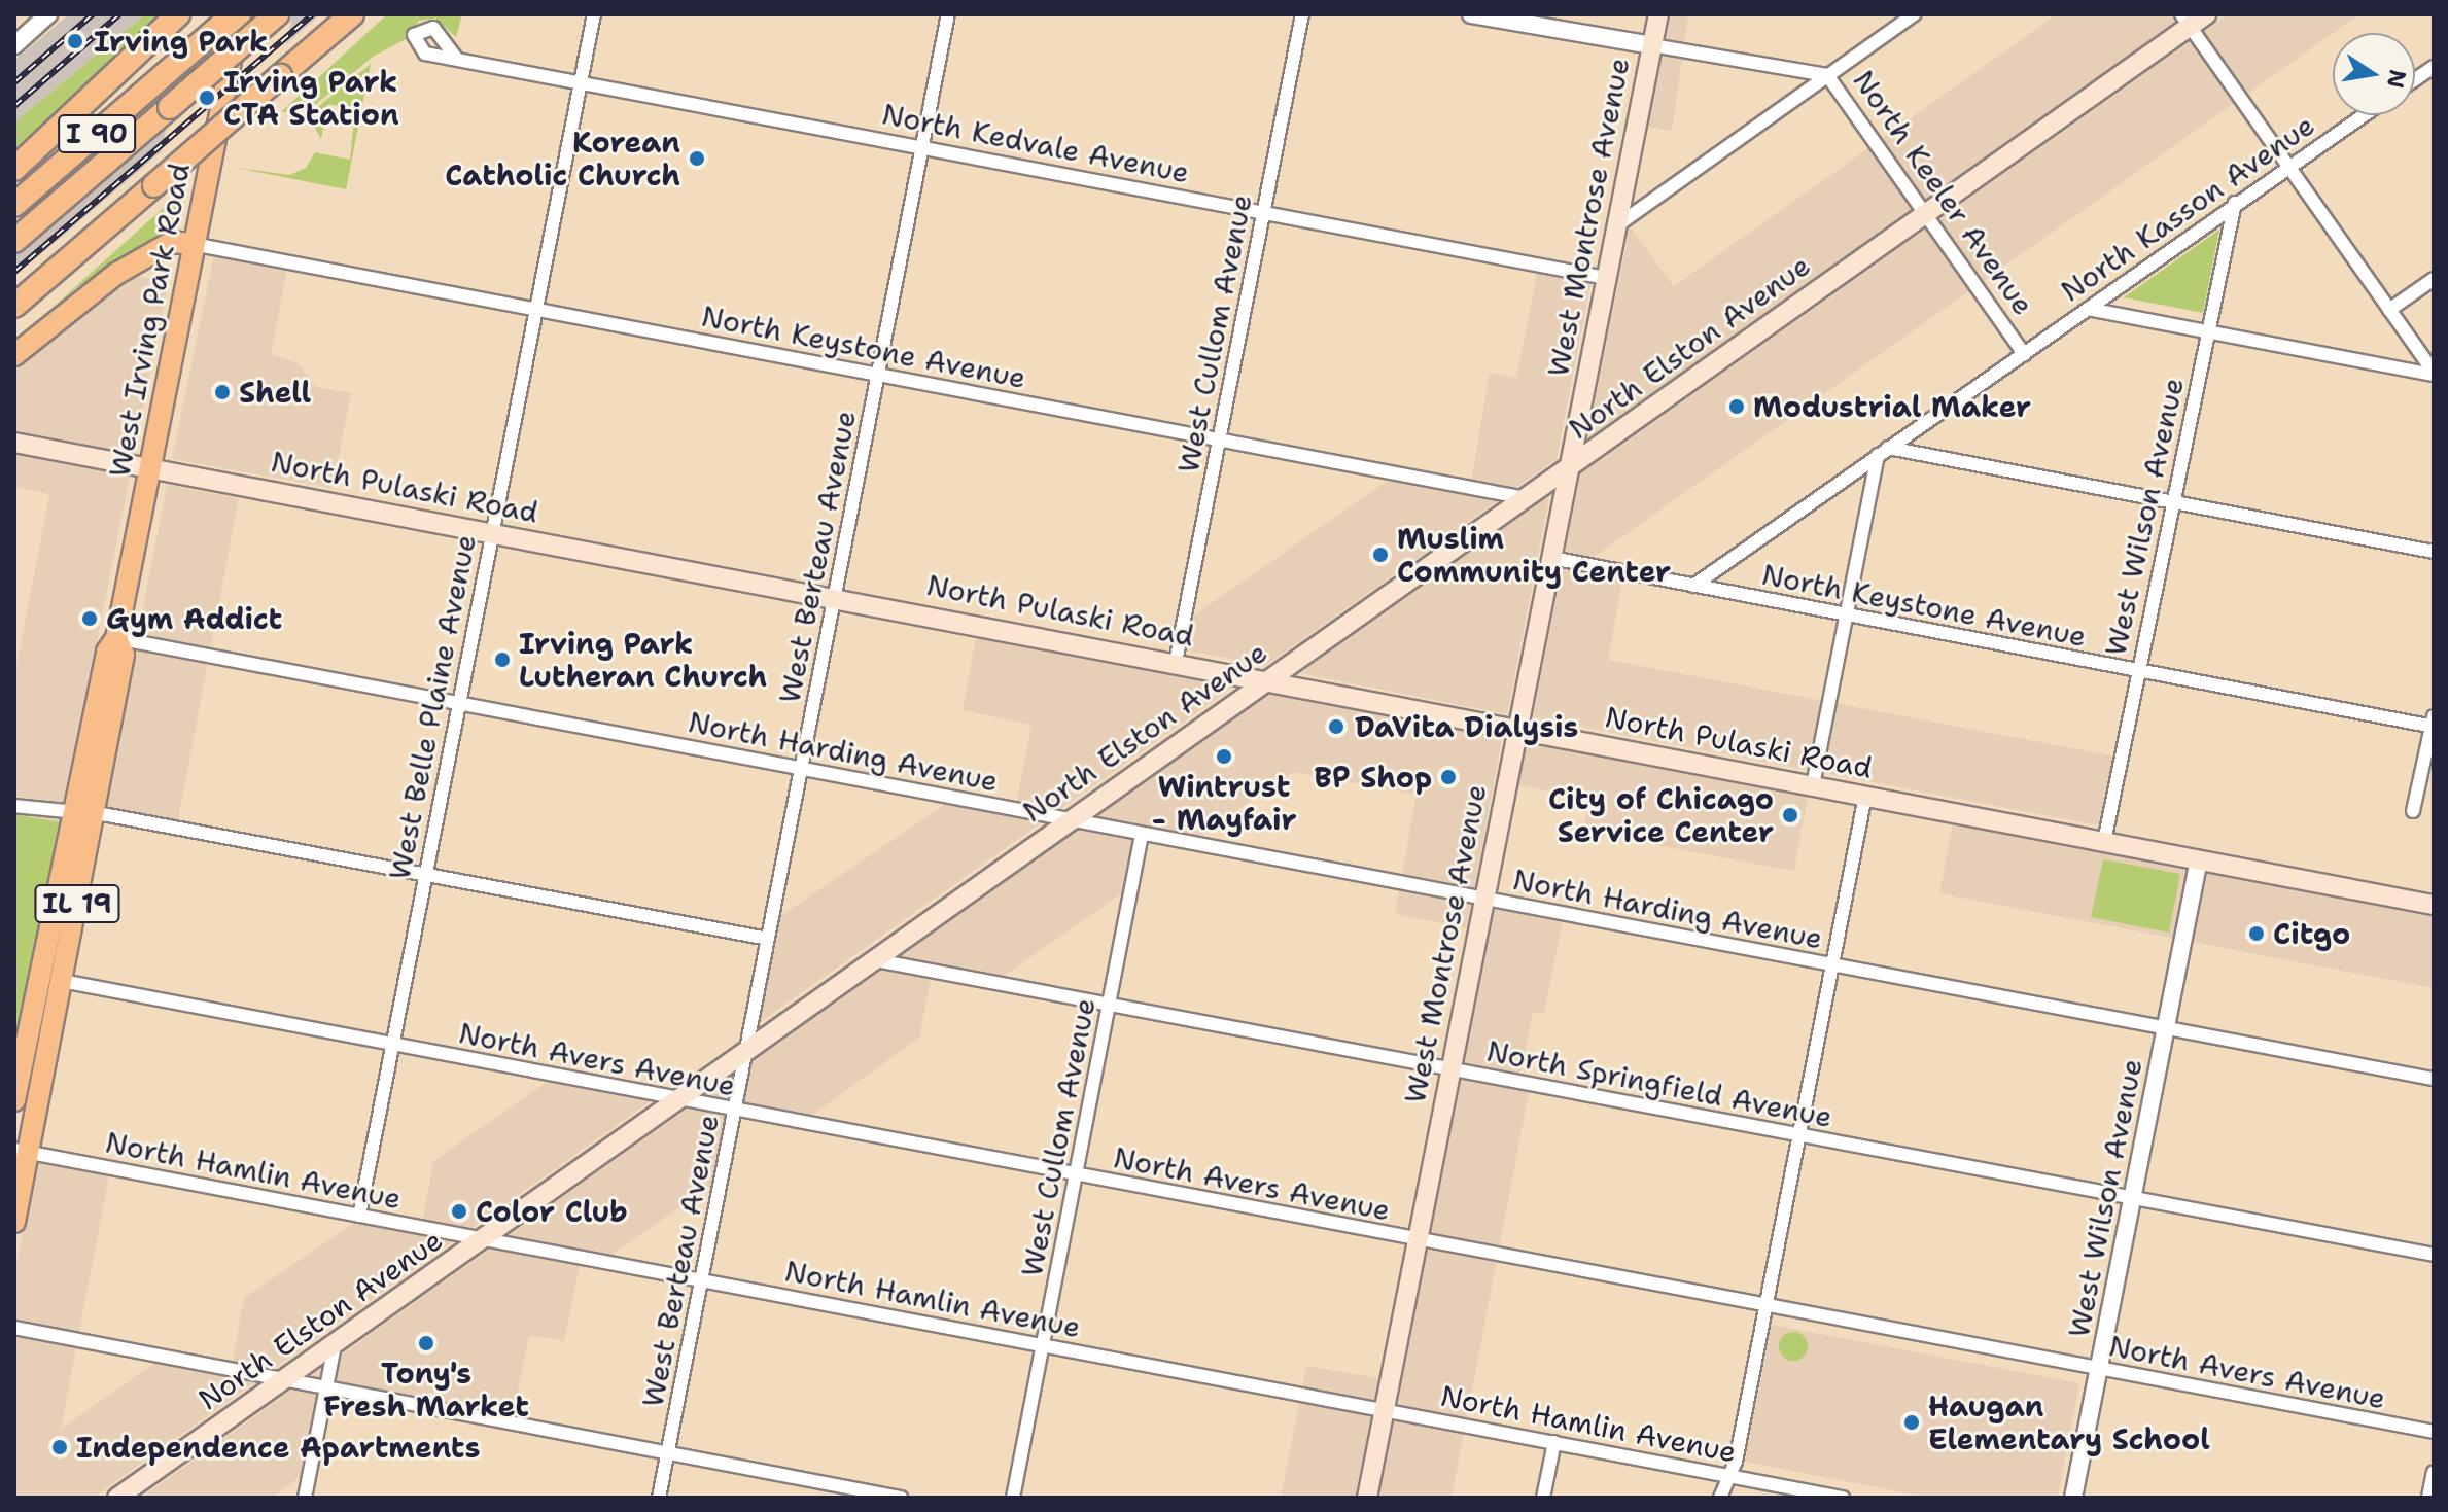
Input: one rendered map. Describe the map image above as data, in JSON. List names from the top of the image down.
{
  "streets": {
    "highway": ["I 90"],
    "main road": [
      "West Montrose Avenue",
      "West Irving Park Road",
      "North Elston Avenue",
      "North Pulaski Road",
      "IL 19"
    ],
    "street": [
      "North Kedvale Avenue",
      "North Keeler Avenue",
      "North Kasson Avenue",
      "West Cullom Avenue",
      "North Keystone Avenue",
      "West Wilson Avenue",
      "West Berteau Avenue",
      "West Belle Plaine Avenue",
      "North Harding Avenue",
      "North Avers Avenue",
      "North Springfield Avenue",
      "North Hamlin Avenue"
    ]
  },
  "crossings": [
    ["I 90", "West Irving Park Road"],
    ["North Kedvale Avenue", "West Montrose Avenue"],
    ["North Kedvale Avenue", "West Cullom Avenue"],
    ["North Kedvale Avenue", "West Berteau Avenue"],
    ["North Kedvale Avenue", "West Belle Plaine Avenue"],
    ["North Keeler Avenue", "North Kasson Avenue"],
    ["North Keeler Avenue", "West Montrose Avenue"],
    ["North Keeler Avenue", "North Elston Avenue"],
    ["North Kasson Avenue", "North Keystone Avenue"],
    ["North Kasson Avenue", "West Wilson Avenue"],
    ["West Montrose Avenue", "North Keystone Avenue"],
    ["West Montrose Avenue", "North Elston Avenue"],
    ["West Montrose Avenue", "North Pulaski Road"],
    ["West Montrose Avenue", "North Harding Avenue"],
    ["West Montrose Avenue", "North Avers Avenue"],
    ["West Montrose Avenue", "North Springfield Avenue"],
    ["West Montrose Avenue", "North Hamlin Avenue"],
    ["West Irving Park Road", "North Keystone Avenue"],
    ["West Irving Park Road", "North Pulaski Road"],
    ["West Irving Park Road", "North Harding Avenue"],
    ["West Irving Park Road", "North Avers Avenue"],
    ["West Irving Park Road", "North Hamlin Avenue"],
    ["West Cullom Avenue", "North Keystone Avenue"],
    ["West Cullom Avenue", "North Pulaski Road"],
    ["West Cullom Avenue", "North Harding Avenue"],
    ["West Cullom Avenue", "North Avers Avenue"],
    ["West Cullom Avenue", "North Springfield Avenue"],
    ["West Cullom Avenue", "North Hamlin Avenue"],
    ["North Keystone Avenue", "North Elston Avenue"],
    ["North Keystone Avenue", "West Wilson Avenue"],
    ["North Keystone Avenue", "West Berteau Avenue"],
    ["North Keystone Avenue", "West Belle Plaine Avenue"],
    ["North Elston Avenue", "North Pulaski Road"],
    ["North Elston Avenue", "West Berteau Avenue"],
    ["North Elston Avenue", "North Harding Avenue"],
    ["North Elston Avenue", "North Avers Avenue"],
    ["North Elston Avenue", "North Springfield Avenue"],
    ["North Elston Avenue", "North Hamlin Avenue"],
    ["North Pulaski Road", "West Wilson Avenue"],
    ["North Pulaski Road", "West Berteau Avenue"],
    ["North Pulaski Road", "West Belle Plaine Avenue"],
    ["West Wilson Avenue", "North Harding Avenue"],
    ["West Wilson Avenue", "North Avers Avenue"],
    ["West Wilson Avenue", "North Springfield Avenue"],
    ["West Berteau Avenue", "North Harding Avenue"],
    ["West Berteau Avenue", "North Avers Avenue"],
    ["West Berteau Avenue", "North Hamlin Avenue"],
    ["West Belle Plaine Avenue", "North Harding Avenue"],
    ["West Belle Plaine Avenue", "North Avers Avenue"],
    ["West Belle Plaine Avenue", "North Hamlin Avenue"]
  ],
  "places": [
    "Irving Park",
    "Irving Park CTA Station",
    "Korean Catholic Church",
    "Shell",
    "Modustrial Maker",
    "Muslim Community Center",
    "Gym Addict",
    "Irving Park Lutheran Church",
    "DaVita Dialysis",
    "Wintrust - Mayfair",
    "BP Shop",
    "City of Chicago Service Center",
    "Citgo",
    "Color Club",
    "Tony's Fresh Market",
    "Haugan Elementary School",
    "Independence Apartments"
  ],
  "north": "right"
}
